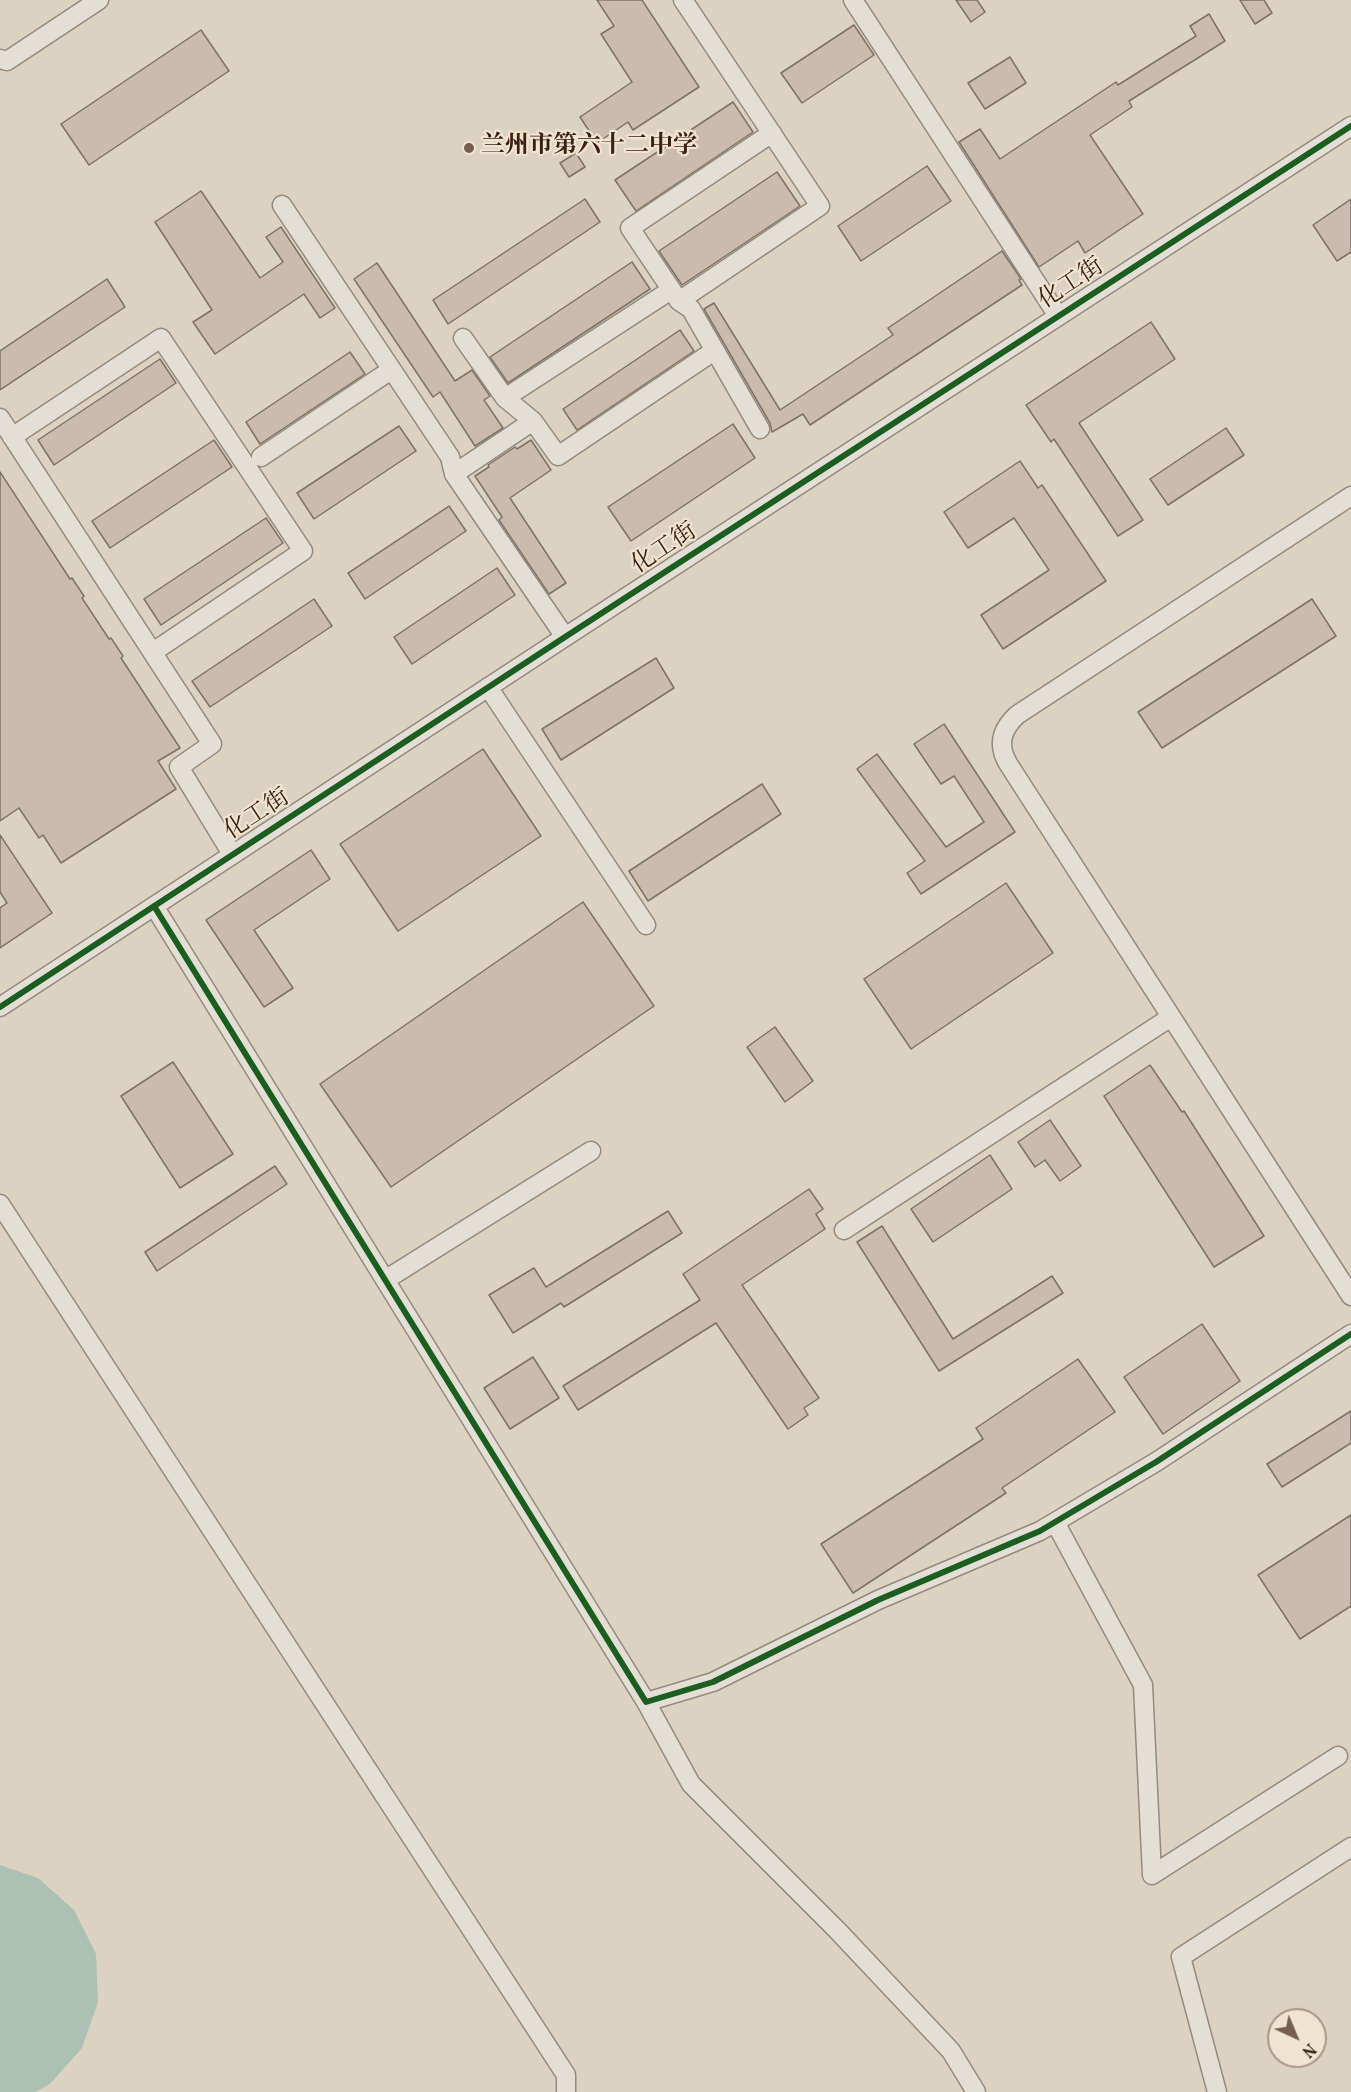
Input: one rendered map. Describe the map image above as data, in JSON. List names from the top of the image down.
{
  "streets": {
    "street": ["化工街"]
  },
  "places": ["兰州市第六十二中学"],
  "north": "bottom right"
}
